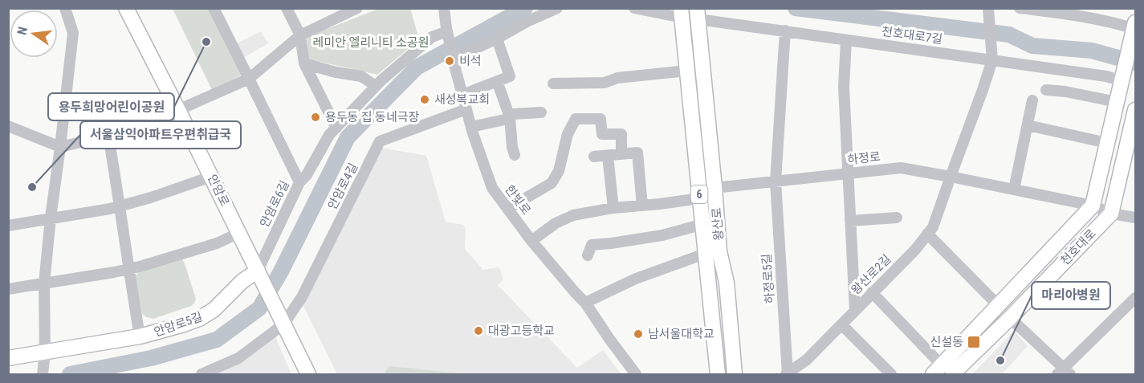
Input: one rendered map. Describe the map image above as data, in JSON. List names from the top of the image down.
{
  "streets": {
    "main road": [
      "안암로",
      "6",
      "왕산로",
      "천호대로",
      "안암로5길"
    ],
    "street": [
      "천호대로7길",
      "하정로",
      "안암로4길",
      "한빛로",
      "안암로6길",
      "왕산로2길",
      "하정로5길"
    ]
  },
  "crossings": [
    ["천호대로7길", "왕산로"],
    ["천호대로7길", "왕산로2길"],
    ["천호대로7길", "하정로5길"],
    ["하정로", "왕산로"],
    ["하정로", "천호대로"],
    ["하정로", "왕산로2길"],
    ["하정로", "하정로5길"],
    ["안암로4길", "안암로"],
    ["안암로4길", "한빛로"],
    ["안암로", "안암로6길"],
    ["안암로", "안암로5길"],
    ["한빛로", "안암로6길"],
    ["한빛로", "왕산로"],
    ["안암로6길", "안암로5길"],
    ["왕산로2길", "하정로5길"]
  ],
  "parks": ["레미안 엘리니티 소공원"],
  "places": {
    "other": [
      "용두희망어린이공원",
      "비석",
      "새성복교회",
      "용두동 집 동네극장",
      "서울삼익아파트우편취급국",
      "대광고등학교",
      "남서울대학교",
      "마리아병원"
    ],
    "transit": ["신설동"]
  },
  "north": "left"
}
